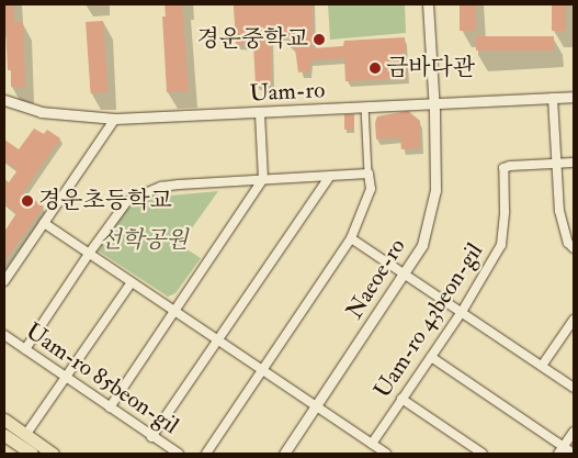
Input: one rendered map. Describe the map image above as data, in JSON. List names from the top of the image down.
{
  "streets": {
    "street": [
      "Uam-ro",
      "Naeoe-ro",
      "Uam-ro 43beon-gil",
      "Uam-ro 85beon-gil"
    ]
  },
  "crossings": [
    ["Uam-ro", "Naeoe-ro"]
  ],
  "parks": ["선학공원"],
  "places": ["경운중학교", "금바다관", "경운초등학교"]
}
